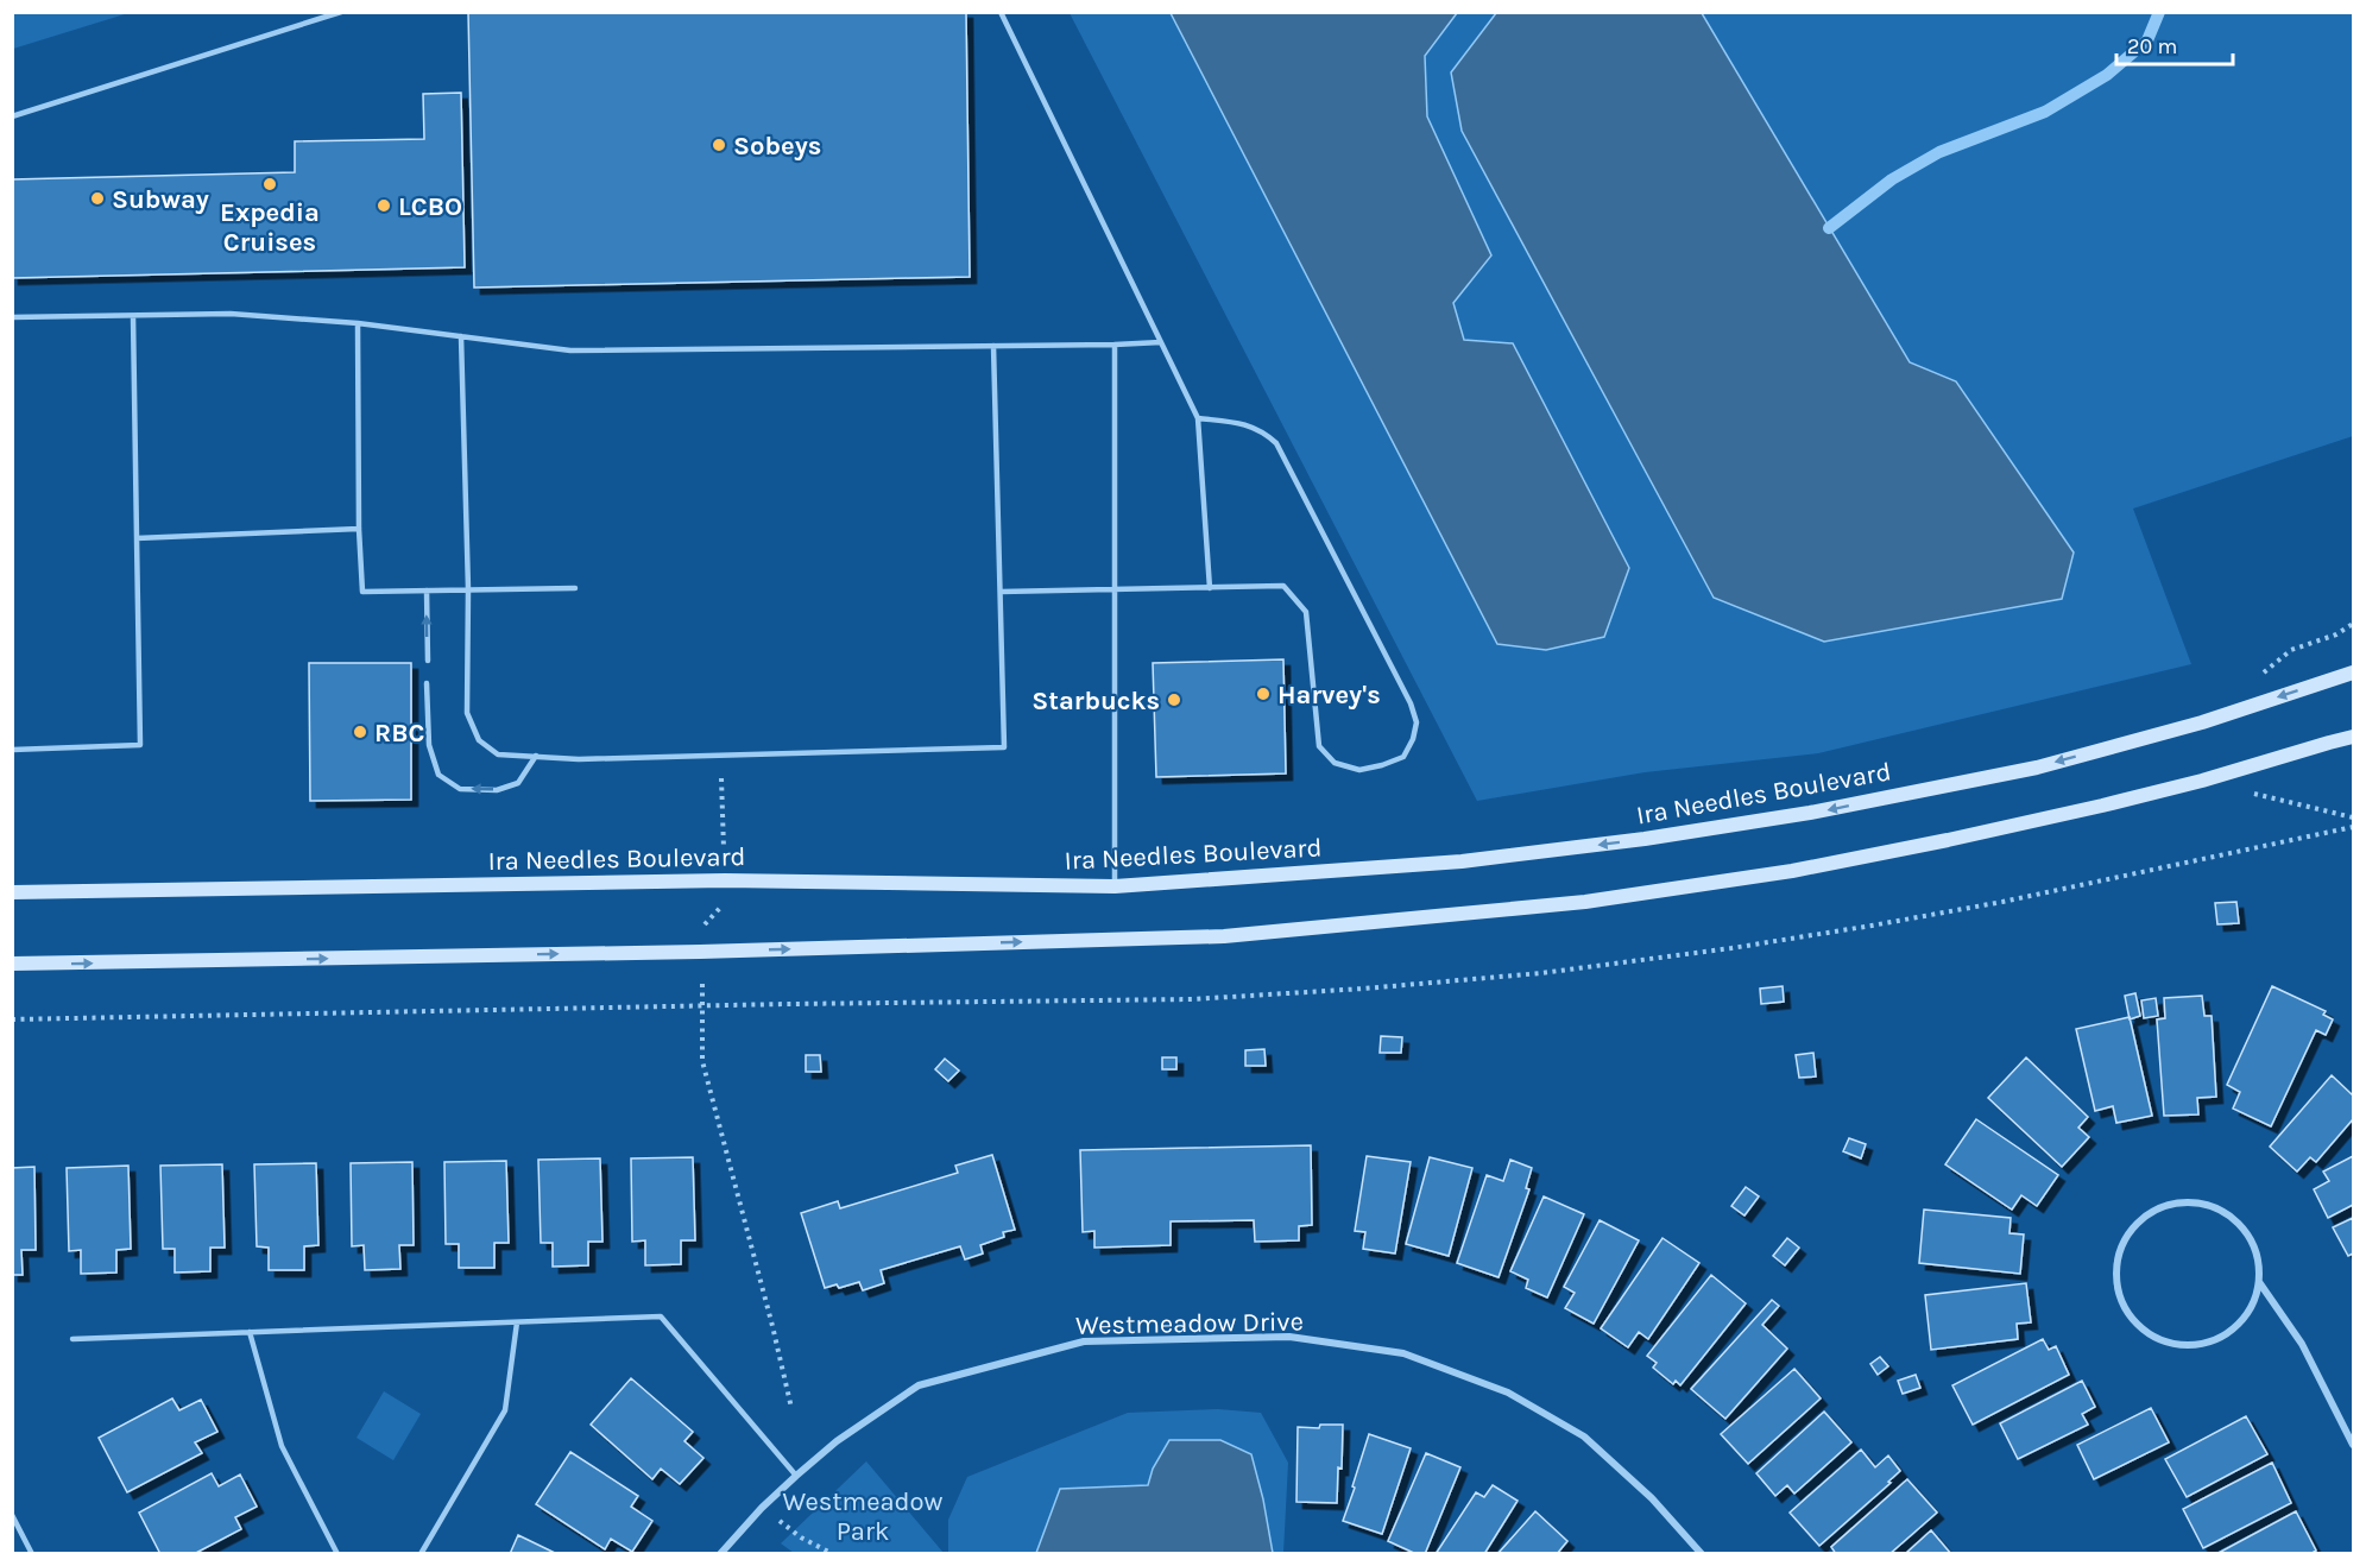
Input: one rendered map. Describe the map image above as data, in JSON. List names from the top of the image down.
{
  "streets": {
    "main road": ["Ira Needles Boulevard"],
    "street": ["Westmeadow Drive"]
  },
  "parks": ["Westmeadow Park"],
  "places": [
    "Sobeys",
    "Expedia Cruises",
    "Subway",
    "LCBO",
    "Harvey's",
    "Starbucks",
    "RBC"
  ],
  "scale_bar": "20 m"
}
